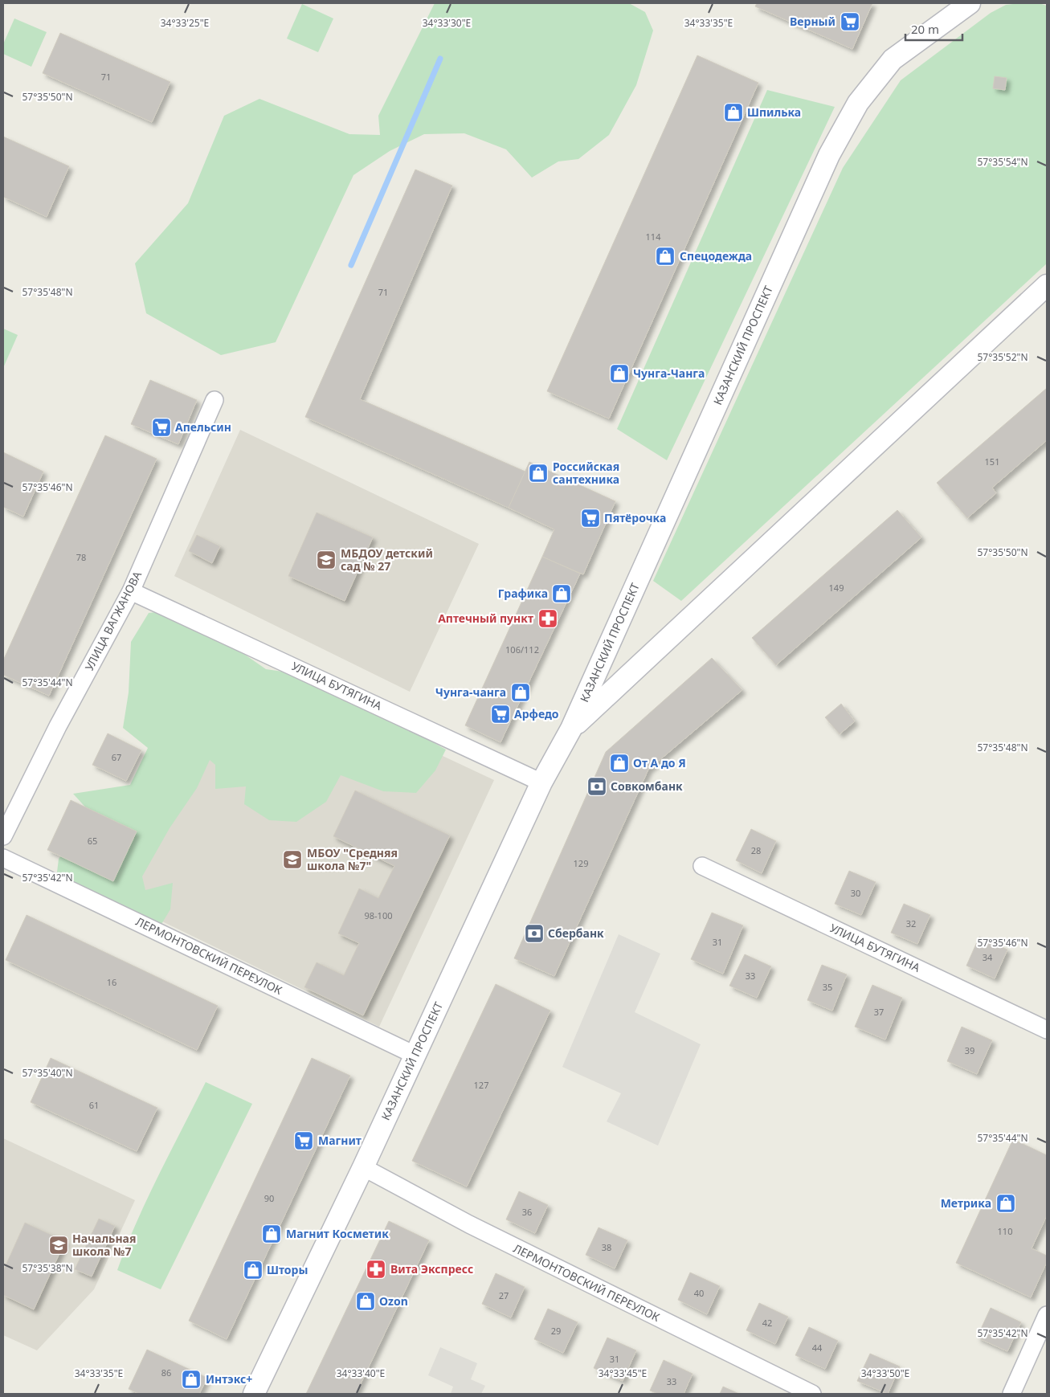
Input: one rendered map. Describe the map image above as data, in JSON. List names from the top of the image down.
{
  "streets": {
    "street": [
      "КАЗАНСКИЙ ПРОСПЕКТ",
      "УЛИЦА ВАГЖАНОВА",
      "УЛИЦА БУТЯГИНА",
      "ЛЕРМОНТОВСКИЙ ПЕРЕУЛОК"
    ]
  },
  "crossings": [
    ["КАЗАНСКИЙ ПРОСПЕКТ", "УЛИЦА БУТЯГИНА"],
    ["КАЗАНСКИЙ ПРОСПЕКТ", "ЛЕРМОНТОВСКИЙ ПЕРЕУЛОК"],
    ["УЛИЦА ВАГЖАНОВА", "УЛИЦА БУТЯГИНА"]
  ],
  "places": {
    "supermarket": [
      "Верный",
      "Апельсин",
      "Пятёрочка",
      "Арфедо",
      "Магнит"
    ],
    "shop": [
      "Шпилька",
      "Спецодежда",
      "Чунга-Чанга",
      "Российская сантехника",
      "Графика",
      "Чунга-чанга",
      "От А до Я",
      "Метрика",
      "Магнит Косметик",
      "Шторы",
      "Ozon",
      "Интэкс+"
    ],
    "school or university": ["МБДОУ детский сад № 27", "МБОУ \"Средняя школа №7\"", "Начальная школа №7"],
    "pharmacy": ["Аптечный пункт", "Вита Экспресс"],
    "bank": ["Совкомбанк", "Сбербанк"]
  },
  "house_numbers": [
    "71",
    "114",
    "71",
    "151",
    "78",
    "149",
    "106/112",
    "67",
    "65",
    "28",
    "129",
    "30",
    "98-100",
    "32",
    "31",
    "34",
    "33",
    "16",
    "35",
    "37",
    "39",
    "127",
    "61",
    "90",
    "36",
    "110",
    "38",
    "40",
    "27",
    "42",
    "29",
    "44",
    "31",
    "86",
    "33"
  ],
  "scale_bar": "20 m",
  "coordinates": [
    "34°33'25\"E",
    "34°33'30\"E",
    "34°33'35\"E",
    "57°35'50\"N",
    "57°35'54\"N",
    "57°35'48\"N",
    "57°35'52\"N",
    "57°35'46\"N",
    "57°35'44\"N",
    "57°35'42\"N",
    "57°35'40\"N",
    "57°35'38\"N",
    "34°33'40\"E",
    "34°33'45\"E",
    "34°33'50\"E"
  ]
}
